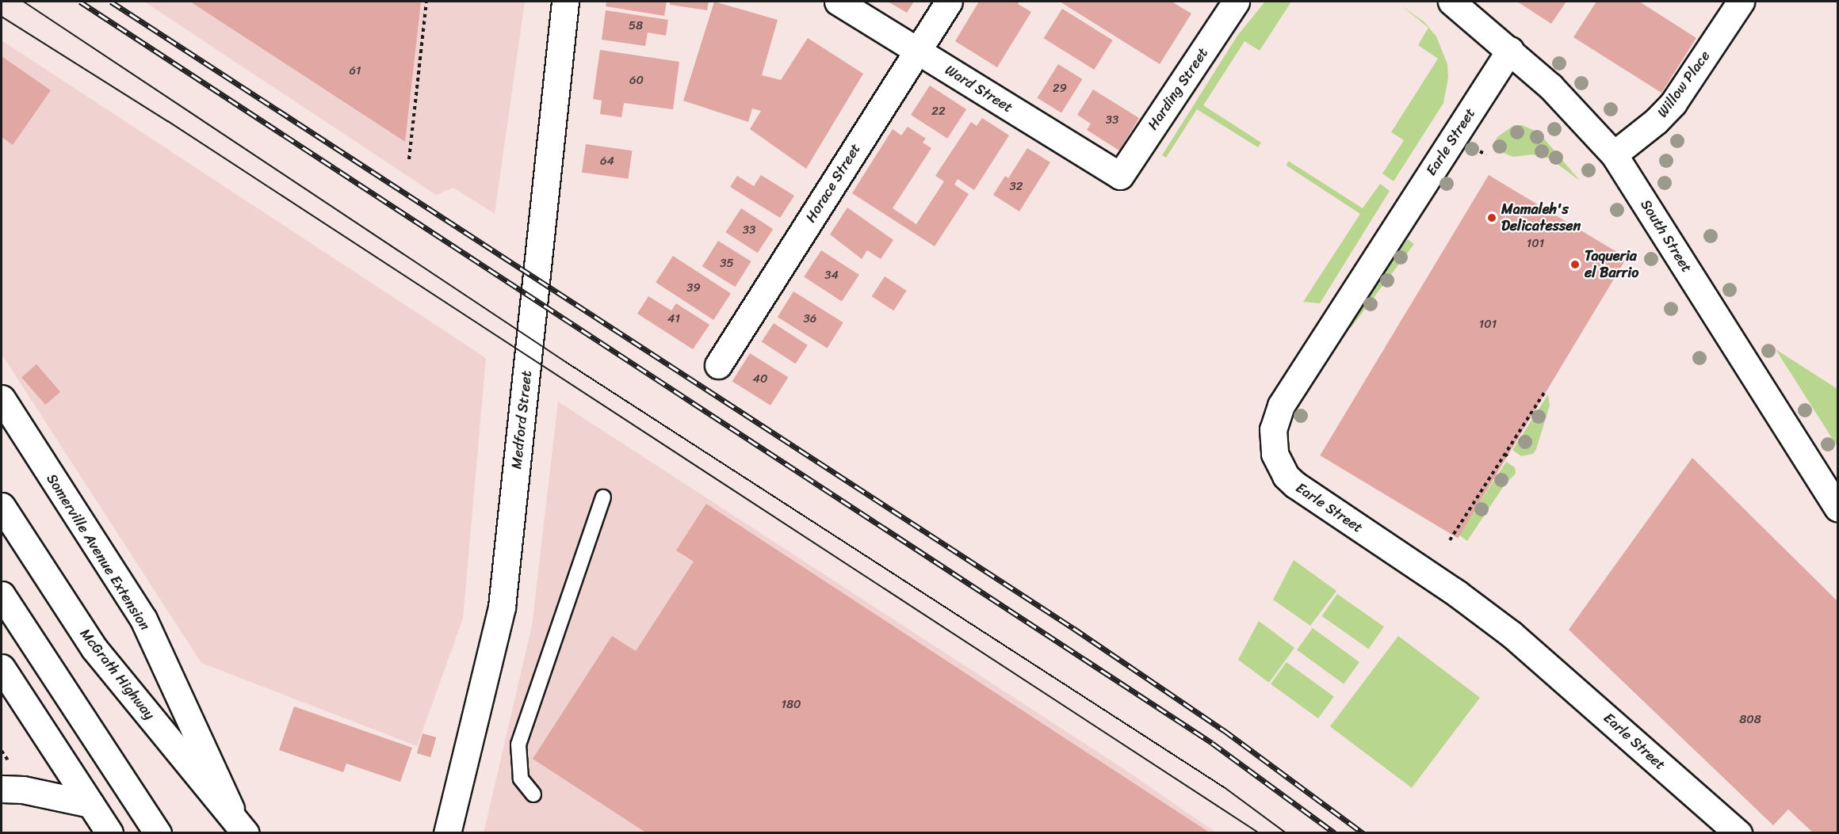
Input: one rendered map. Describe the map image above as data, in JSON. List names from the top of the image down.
{
  "streets": {
    "main road": [
      "Willow Place",
      "Ward Street",
      "Harding Street",
      "Earle Street",
      "Horace Street",
      "South Street",
      "Medford Street",
      "Somerville Avenue Extension",
      "McGrath Highway"
    ]
  },
  "crossings": [
    ["Willow Place", "South Street"],
    ["Ward Street", "Harding Street"],
    ["Ward Street", "Horace Street"],
    ["Earle Street", "South Street"],
    ["Somerville Avenue Extension", "McGrath Highway"]
  ],
  "places": ["Mamaleh's Delicatessen", "Taqueria el Barrio"],
  "house_numbers": [
    "58",
    "61",
    "60",
    "29",
    "22",
    "33",
    "64",
    "32",
    "33",
    "101",
    "35",
    "34",
    "39",
    "41",
    "36",
    "101",
    "40",
    "180",
    "808"
  ]
}
